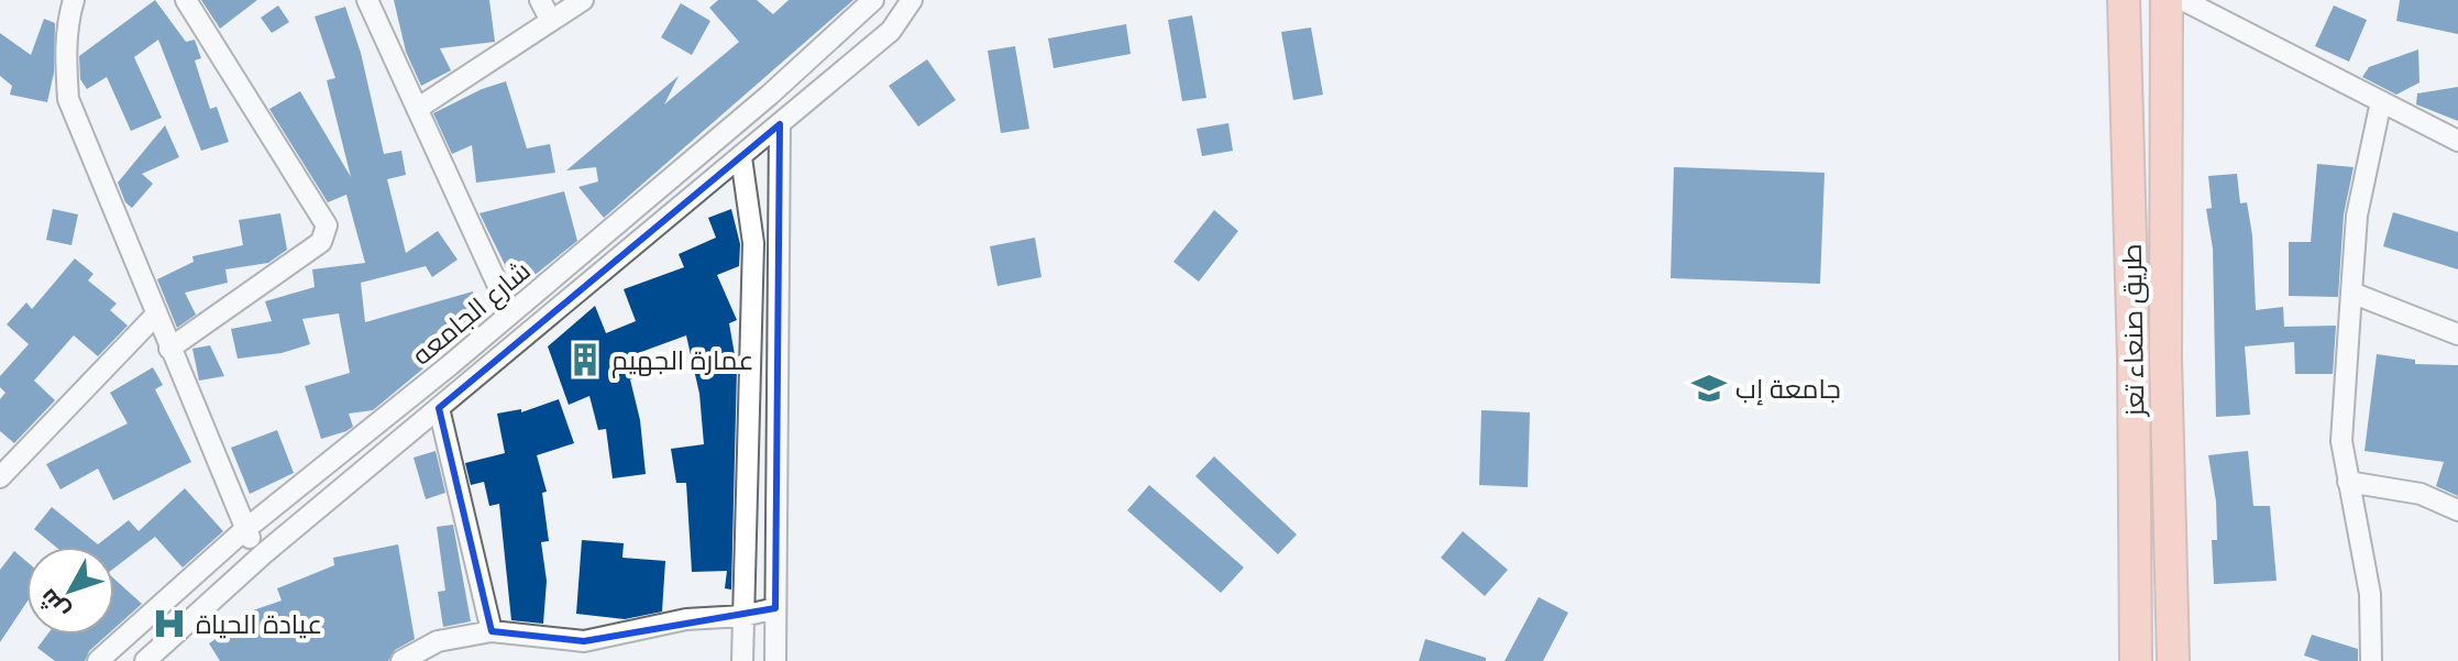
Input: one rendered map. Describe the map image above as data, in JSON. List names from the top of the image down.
{
  "streets": {
    "highway": ["طريق صنعاء تعز"],
    "street": ["شارع الجامعه"]
  },
  "places": {
    "building": ["عمارة الجهيم"],
    "school or university": ["جامعة إب"],
    "hospital": ["عيادة الحياة"]
  },
  "north": "bottom left"
}
